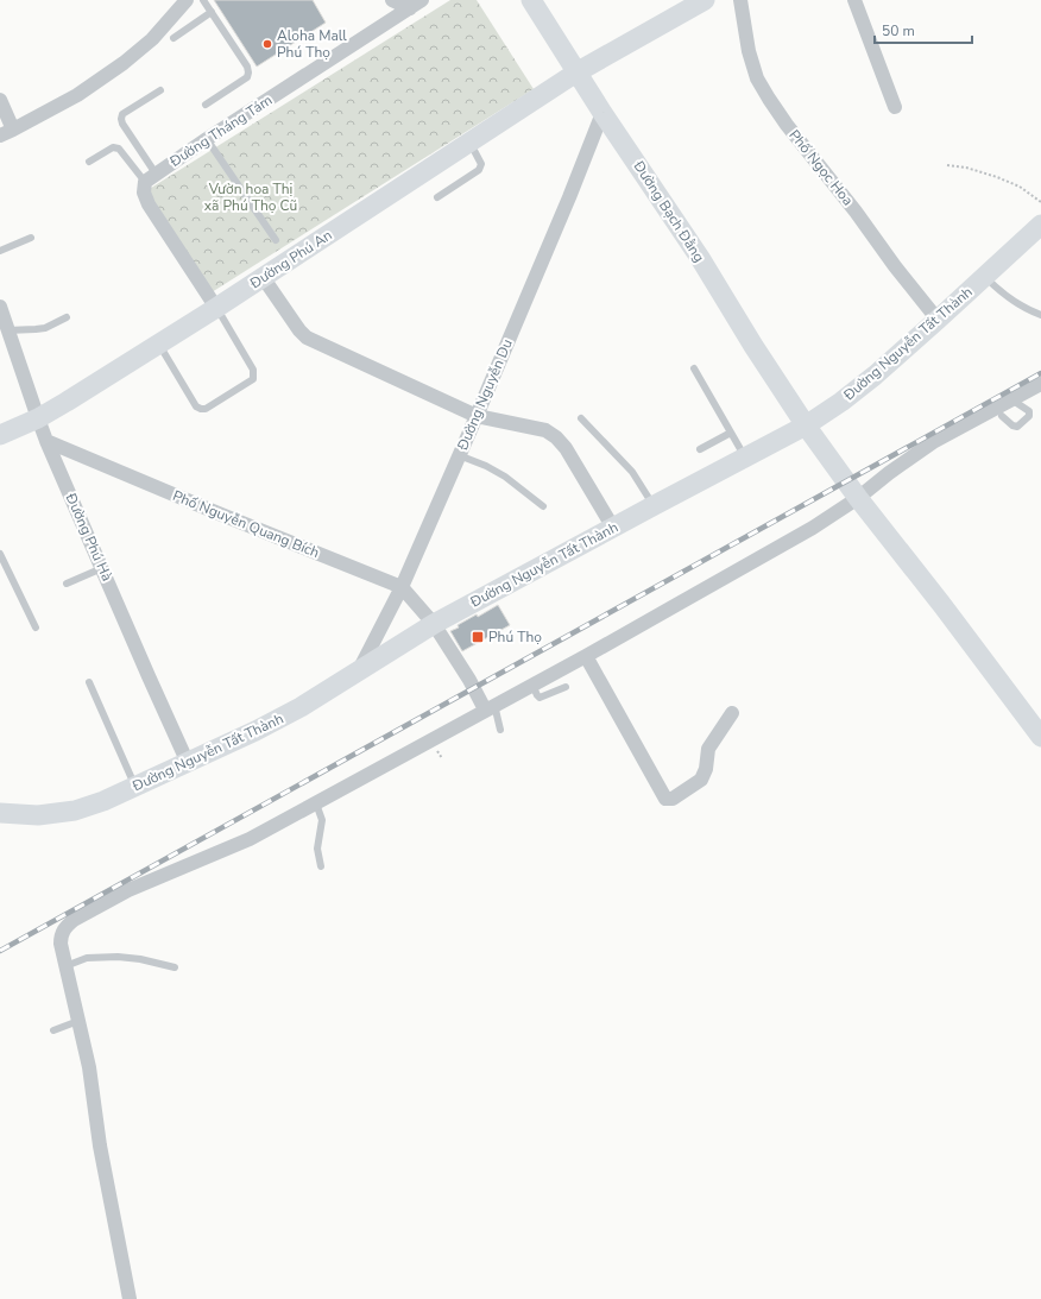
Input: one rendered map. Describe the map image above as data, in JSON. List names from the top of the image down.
{
  "streets": {
    "street": [
      "Đường Tháng Tám",
      "Phố Ngọc Hoa",
      "Đường Bạch Đằng",
      "Đường Phú An",
      "Đường Nguyễn Tất Thành",
      "Đường Nguyễn Du",
      "Phố Nguyễn Quang Bích",
      "Đường Phú Hà"
    ]
  },
  "crossings": [
    ["Phố Ngọc Hoa", "Đường Nguyễn Tất Thành"],
    ["Đường Bạch Đằng", "Đường Phú An"],
    ["Đường Bạch Đằng", "Đường Nguyễn Tất Thành"],
    ["Đường Bạch Đằng", "Đường Nguyễn Du"],
    ["Đường Phú An", "Đường Phú Hà"],
    ["Đường Nguyễn Tất Thành", "Đường Nguyễn Du"],
    ["Đường Nguyễn Tất Thành", "Phố Nguyễn Quang Bích"],
    ["Đường Nguyễn Tất Thành", "Đường Phú Hà"],
    ["Đường Nguyễn Du", "Phố Nguyễn Quang Bích"],
    ["Phố Nguyễn Quang Bích", "Đường Phú Hà"]
  ],
  "parks": ["Vườn hoa Thị xã Phú Thọ Cũ"],
  "places": {
    "other": ["Aloha Mall Phú Thọ"],
    "transit": ["Phú Thọ"]
  },
  "scale_bar": "50 m"
}
